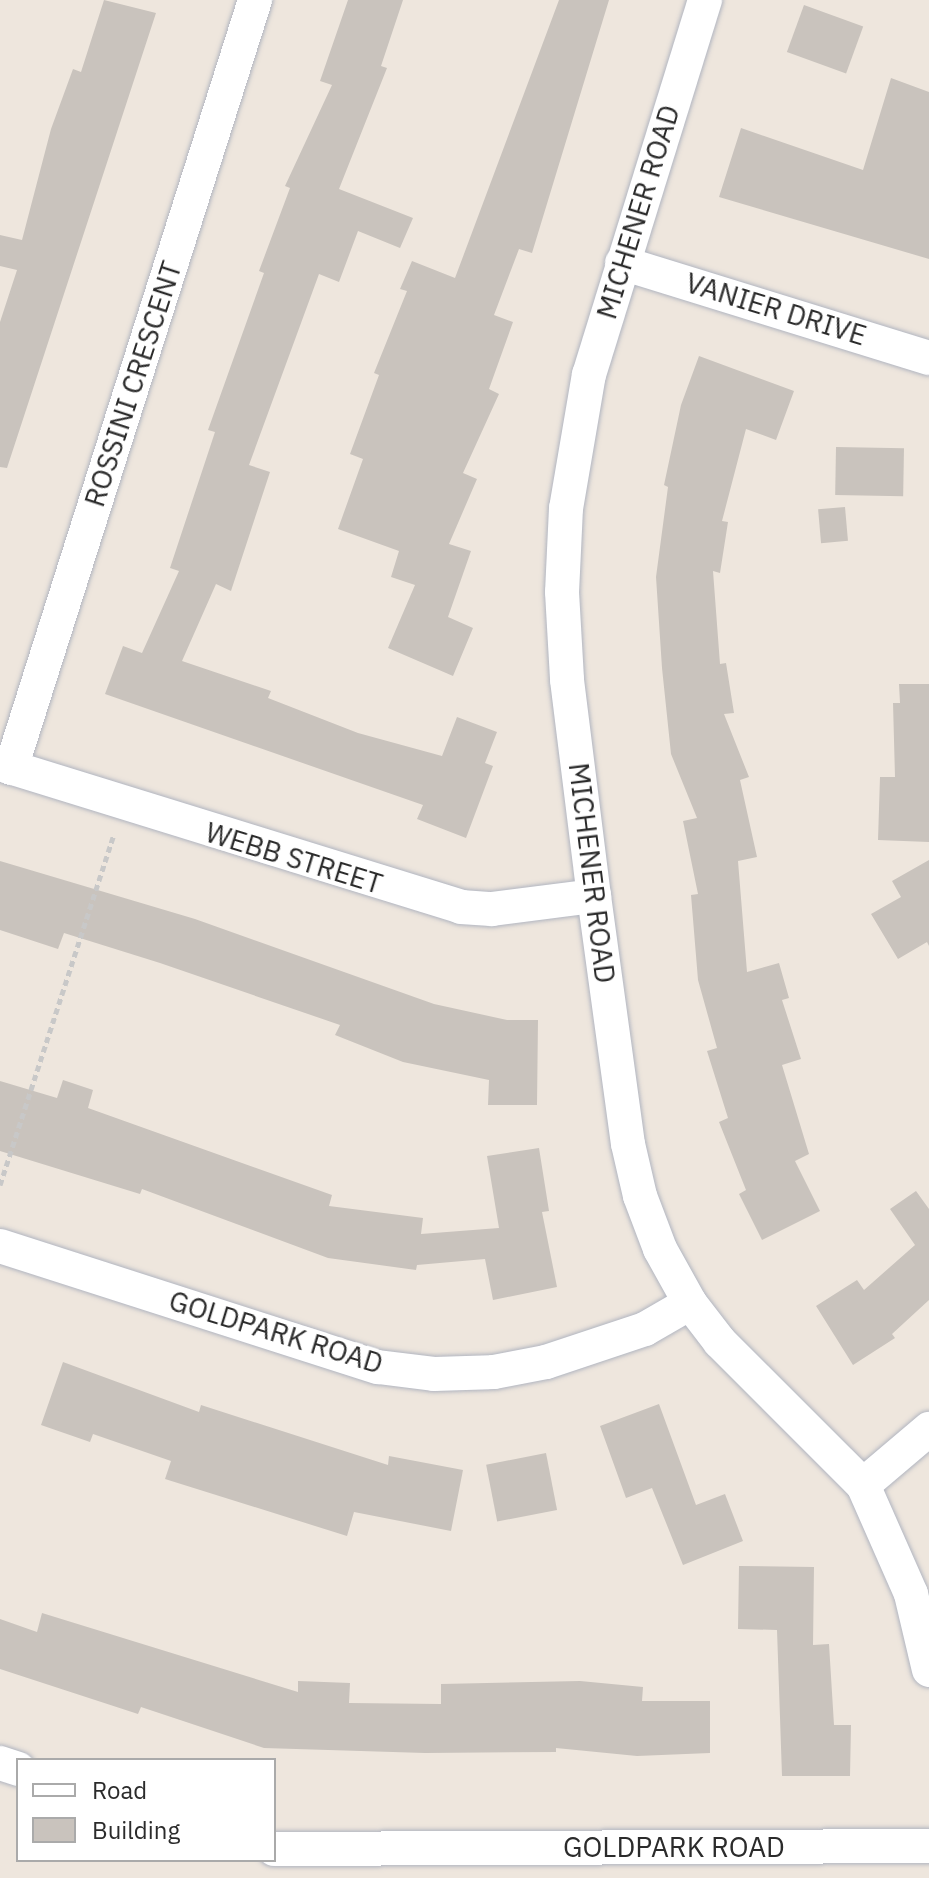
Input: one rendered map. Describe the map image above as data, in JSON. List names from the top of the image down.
{
  "streets": {
    "street": [
      "MICHENER ROAD",
      "VANIER DRIVE",
      "ROSSINI CRESCENT",
      "WEBB STREET",
      "GOLDPARK ROAD"
    ]
  },
  "crossings": [
    ["MICHENER ROAD", "VANIER DRIVE"],
    ["MICHENER ROAD", "WEBB STREET"],
    ["MICHENER ROAD", "GOLDPARK ROAD"],
    ["ROSSINI CRESCENT", "WEBB STREET"]
  ],
  "legend": ["Road", "Building"]
}
